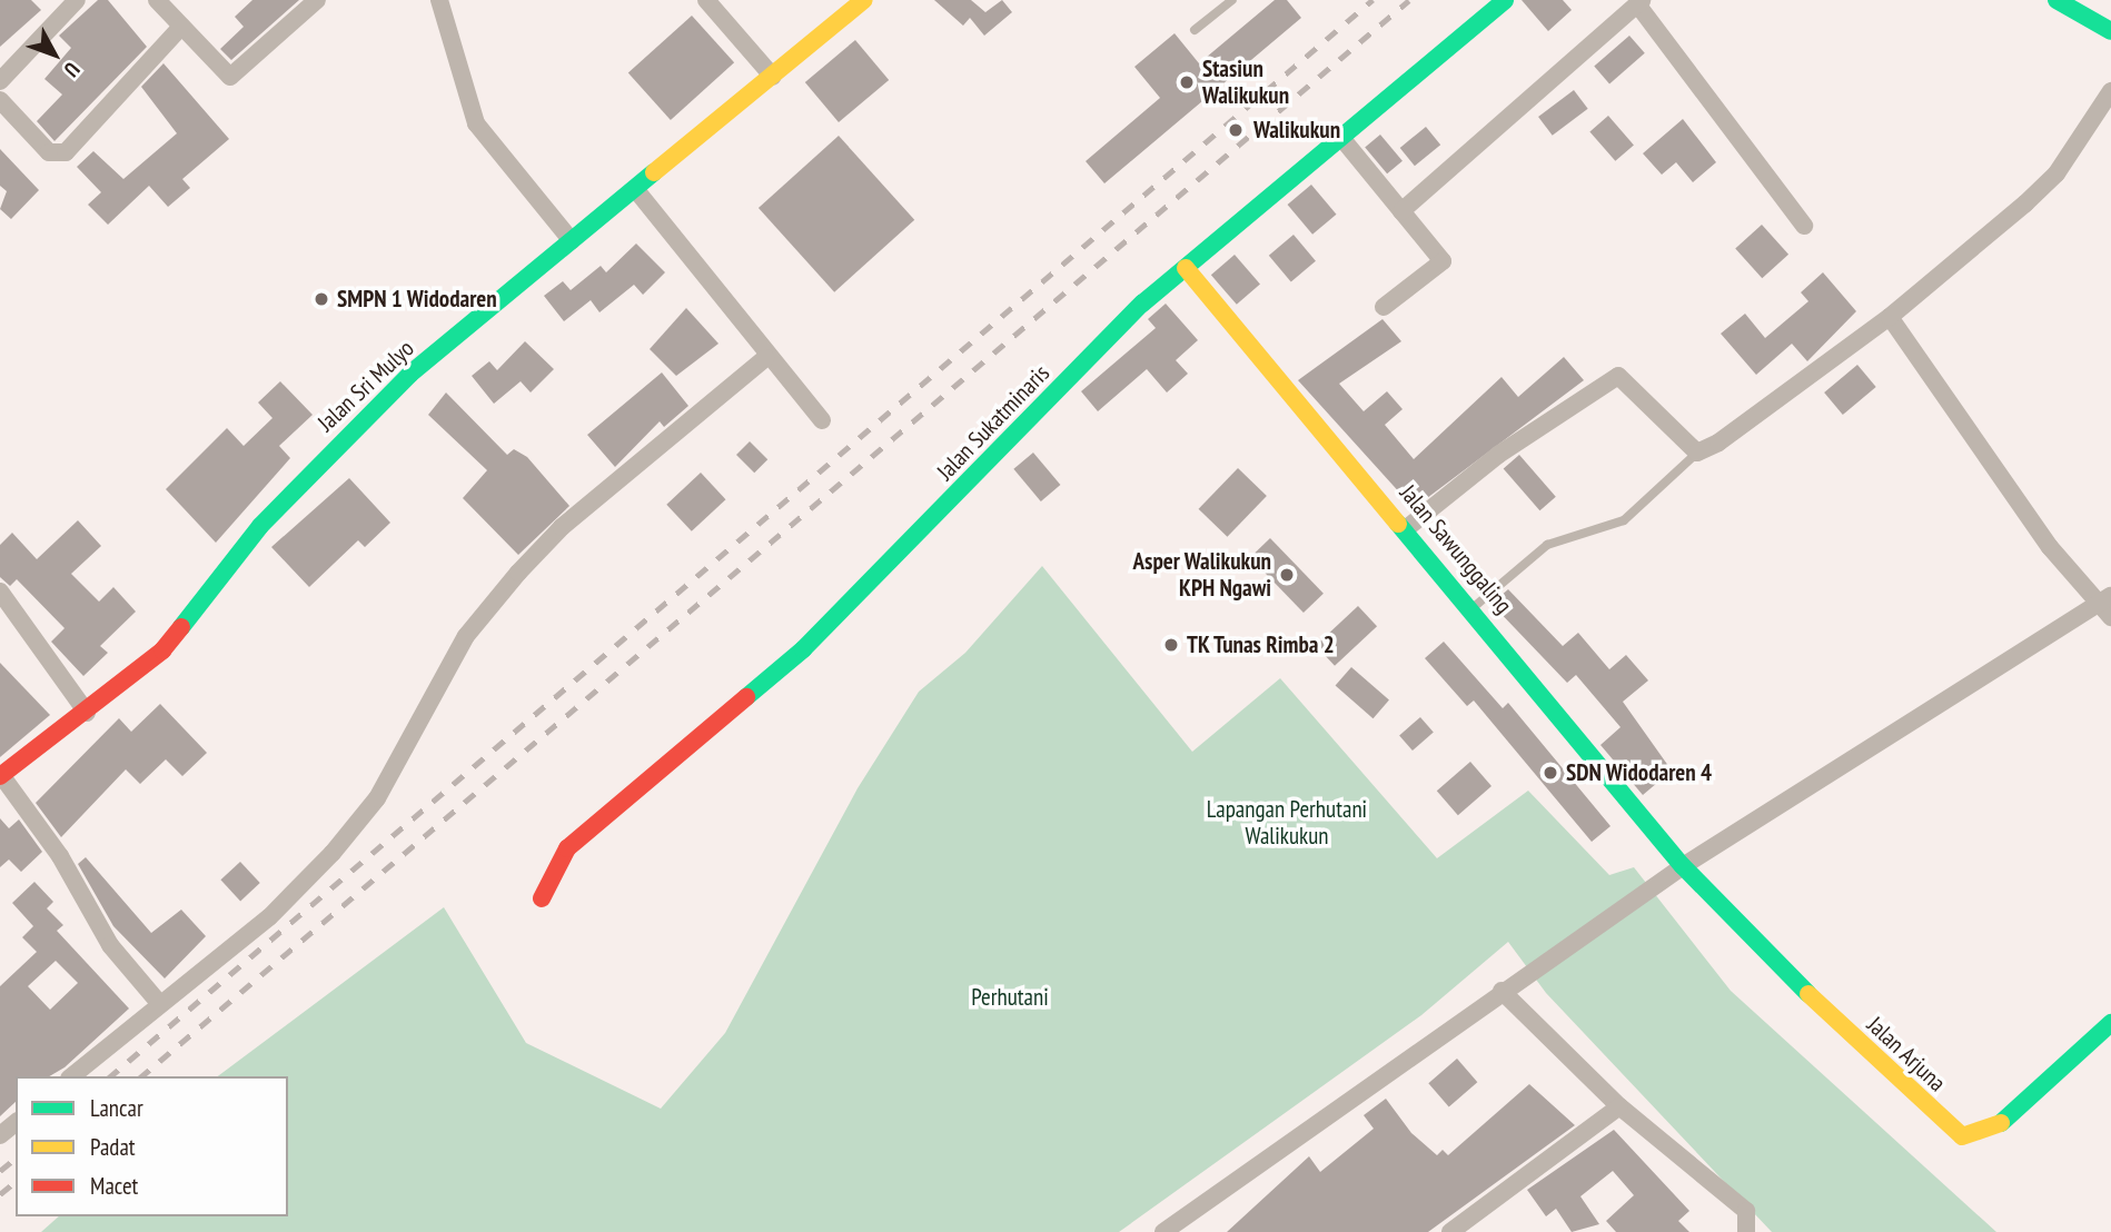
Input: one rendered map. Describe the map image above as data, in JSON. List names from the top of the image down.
{
  "streets": {
    "street": [
      "Jalan Sri Mulyo",
      "Jalan Sukatminaris",
      "Jalan Sawunggaling",
      "Jalan Arjuna"
    ]
  },
  "crossings": [
    ["Jalan Sukatminaris", "Jalan Sawunggaling"],
    ["Jalan Sawunggaling", "Jalan Arjuna"]
  ],
  "parks": ["Lapangan Perhutani Walikukun", "Perhutani"],
  "places": [
    "Stasiun Walikukun",
    "Walikukun",
    "SMPN 1 Widodaren",
    "Asper Walikukun KPH Ngawi",
    "TK Tunas Rimba 2",
    "SDN Widodaren 4"
  ],
  "legend": ["Lancar", "Padat", "Macet"],
  "north": "bottom right"
}
